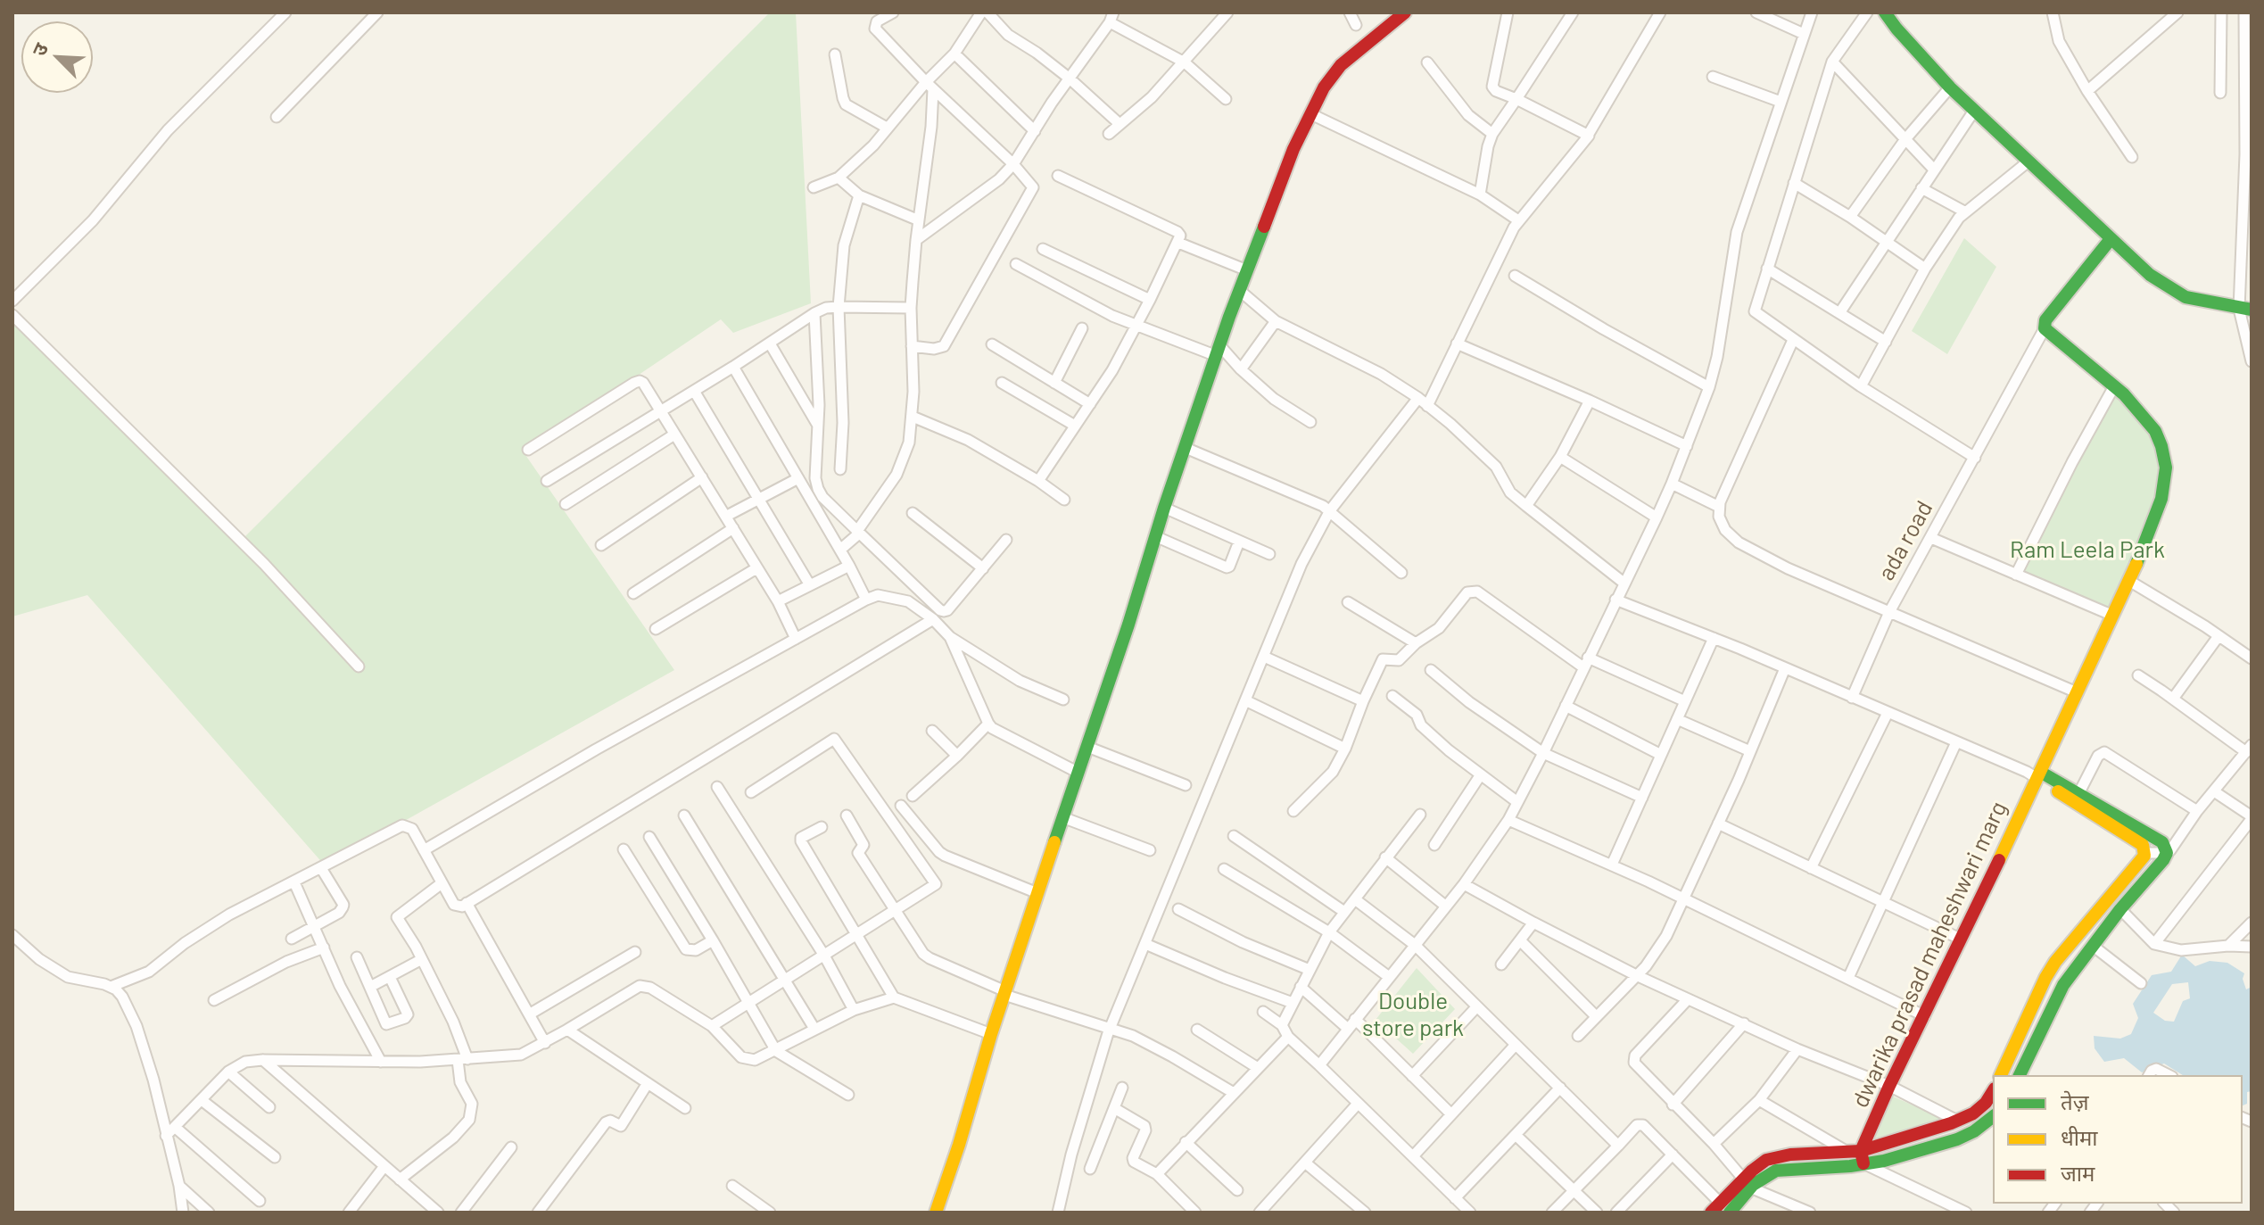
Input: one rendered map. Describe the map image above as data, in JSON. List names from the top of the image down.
{
  "streets": {
    "street": ["ada road", "dwarika prasad maheshwari marg"]
  },
  "crossings": [
    ["ada road", "dwarika prasad maheshwari marg"]
  ],
  "parks": ["Ram Leela Park", "Double store park"],
  "legend": ["तेज़", "धीमा", "जाम"],
  "north": "top left"
}
